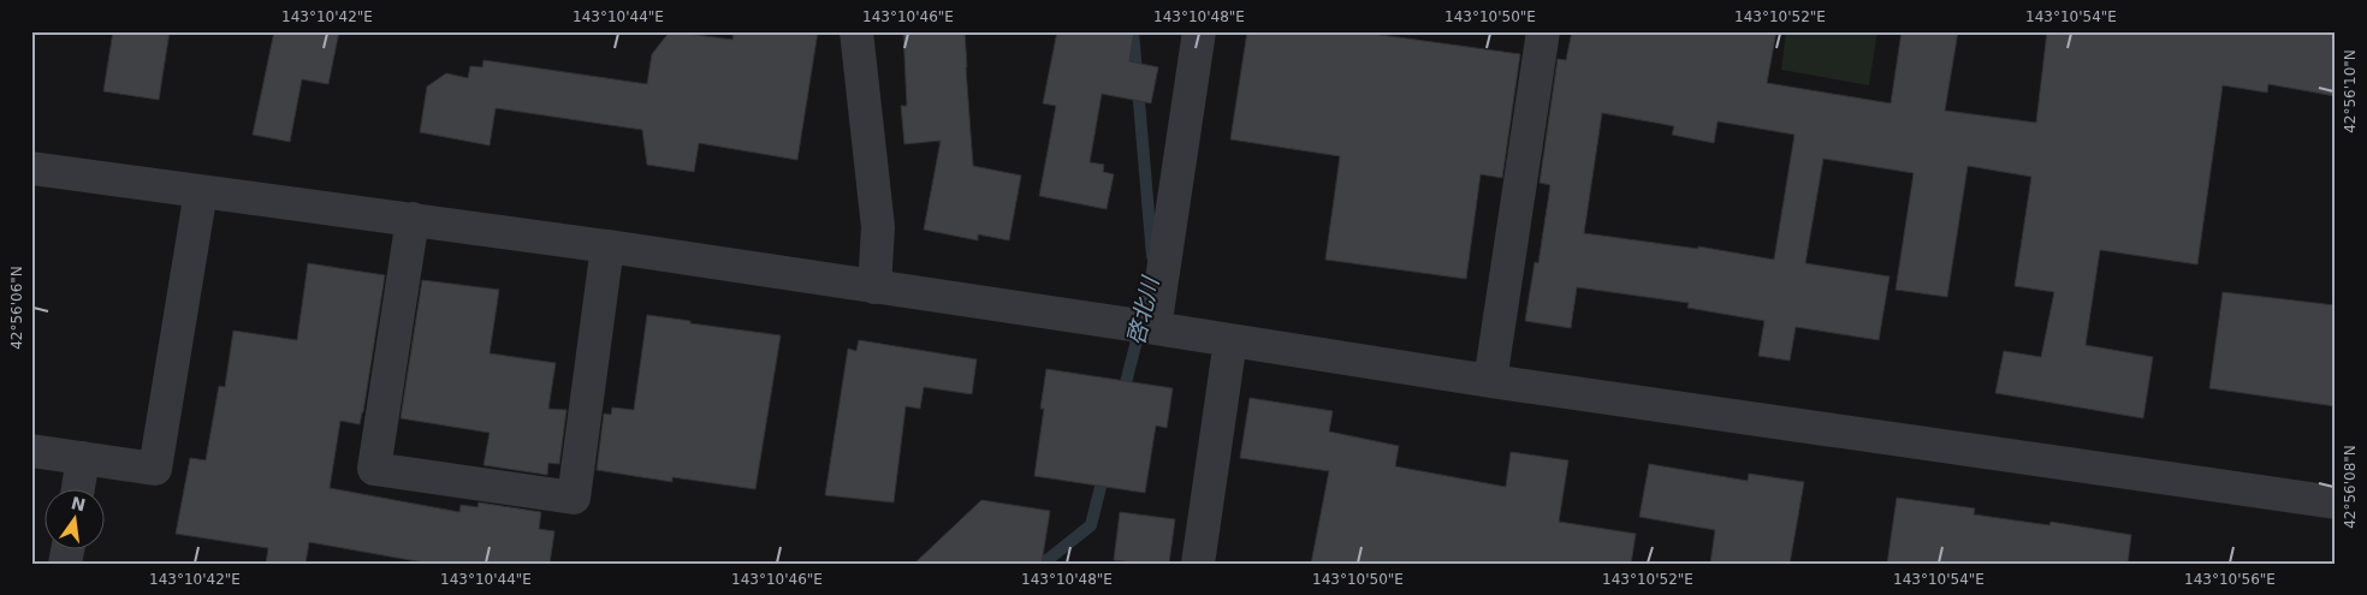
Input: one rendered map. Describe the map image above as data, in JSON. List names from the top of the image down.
{
  "water": ["啓北川"],
  "north": "top",
  "coordinates": [
    "143°10'42\"E",
    "143°10'44\"E",
    "143°10'46\"E",
    "143°10'48\"E",
    "143°10'50\"E",
    "143°10'52\"E",
    "143°10'54\"E",
    "42°56'10\"N",
    "42°56'06\"N",
    "42°56'08\"N",
    "143°10'56\"E"
  ]
}
